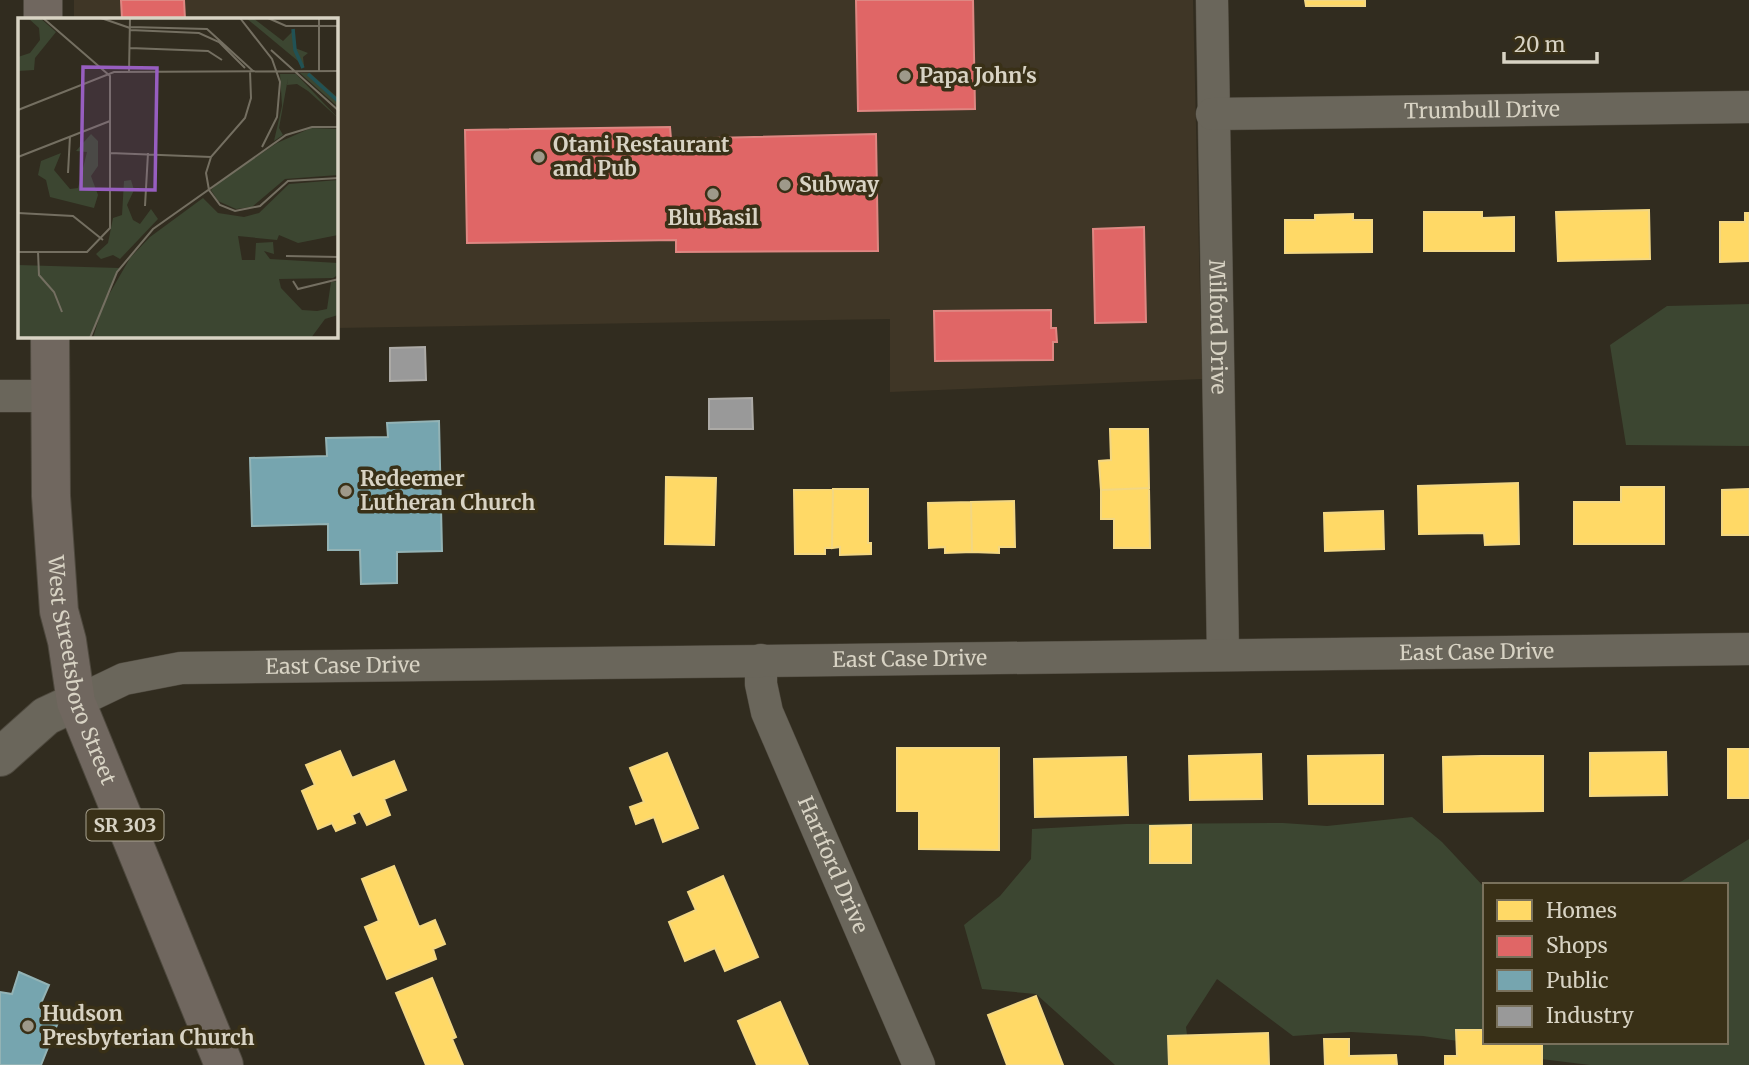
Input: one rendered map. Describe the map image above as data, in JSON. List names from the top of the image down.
{
  "streets": {
    "main road": ["West Streetsboro Street", "SR 303"],
    "street": [
      "Trumbull Drive",
      "Milford Drive",
      "East Case Drive",
      "Hartford Drive"
    ]
  },
  "crossings": [
    ["Trumbull Drive", "Milford Drive"],
    ["Milford Drive", "East Case Drive"],
    ["East Case Drive", "West Streetsboro Street"],
    ["East Case Drive", "Hartford Drive"]
  ],
  "places": [
    "Papa John's",
    "Otani Restaurant and Pub",
    "Subway",
    "Blu Basil",
    "Redeemer Lutheran Church",
    "Hudson Presbyterian Church"
  ],
  "legend": [
    "Homes",
    "Shops",
    "Public",
    "Industry"
  ],
  "scale_bar": "20 m"
}
